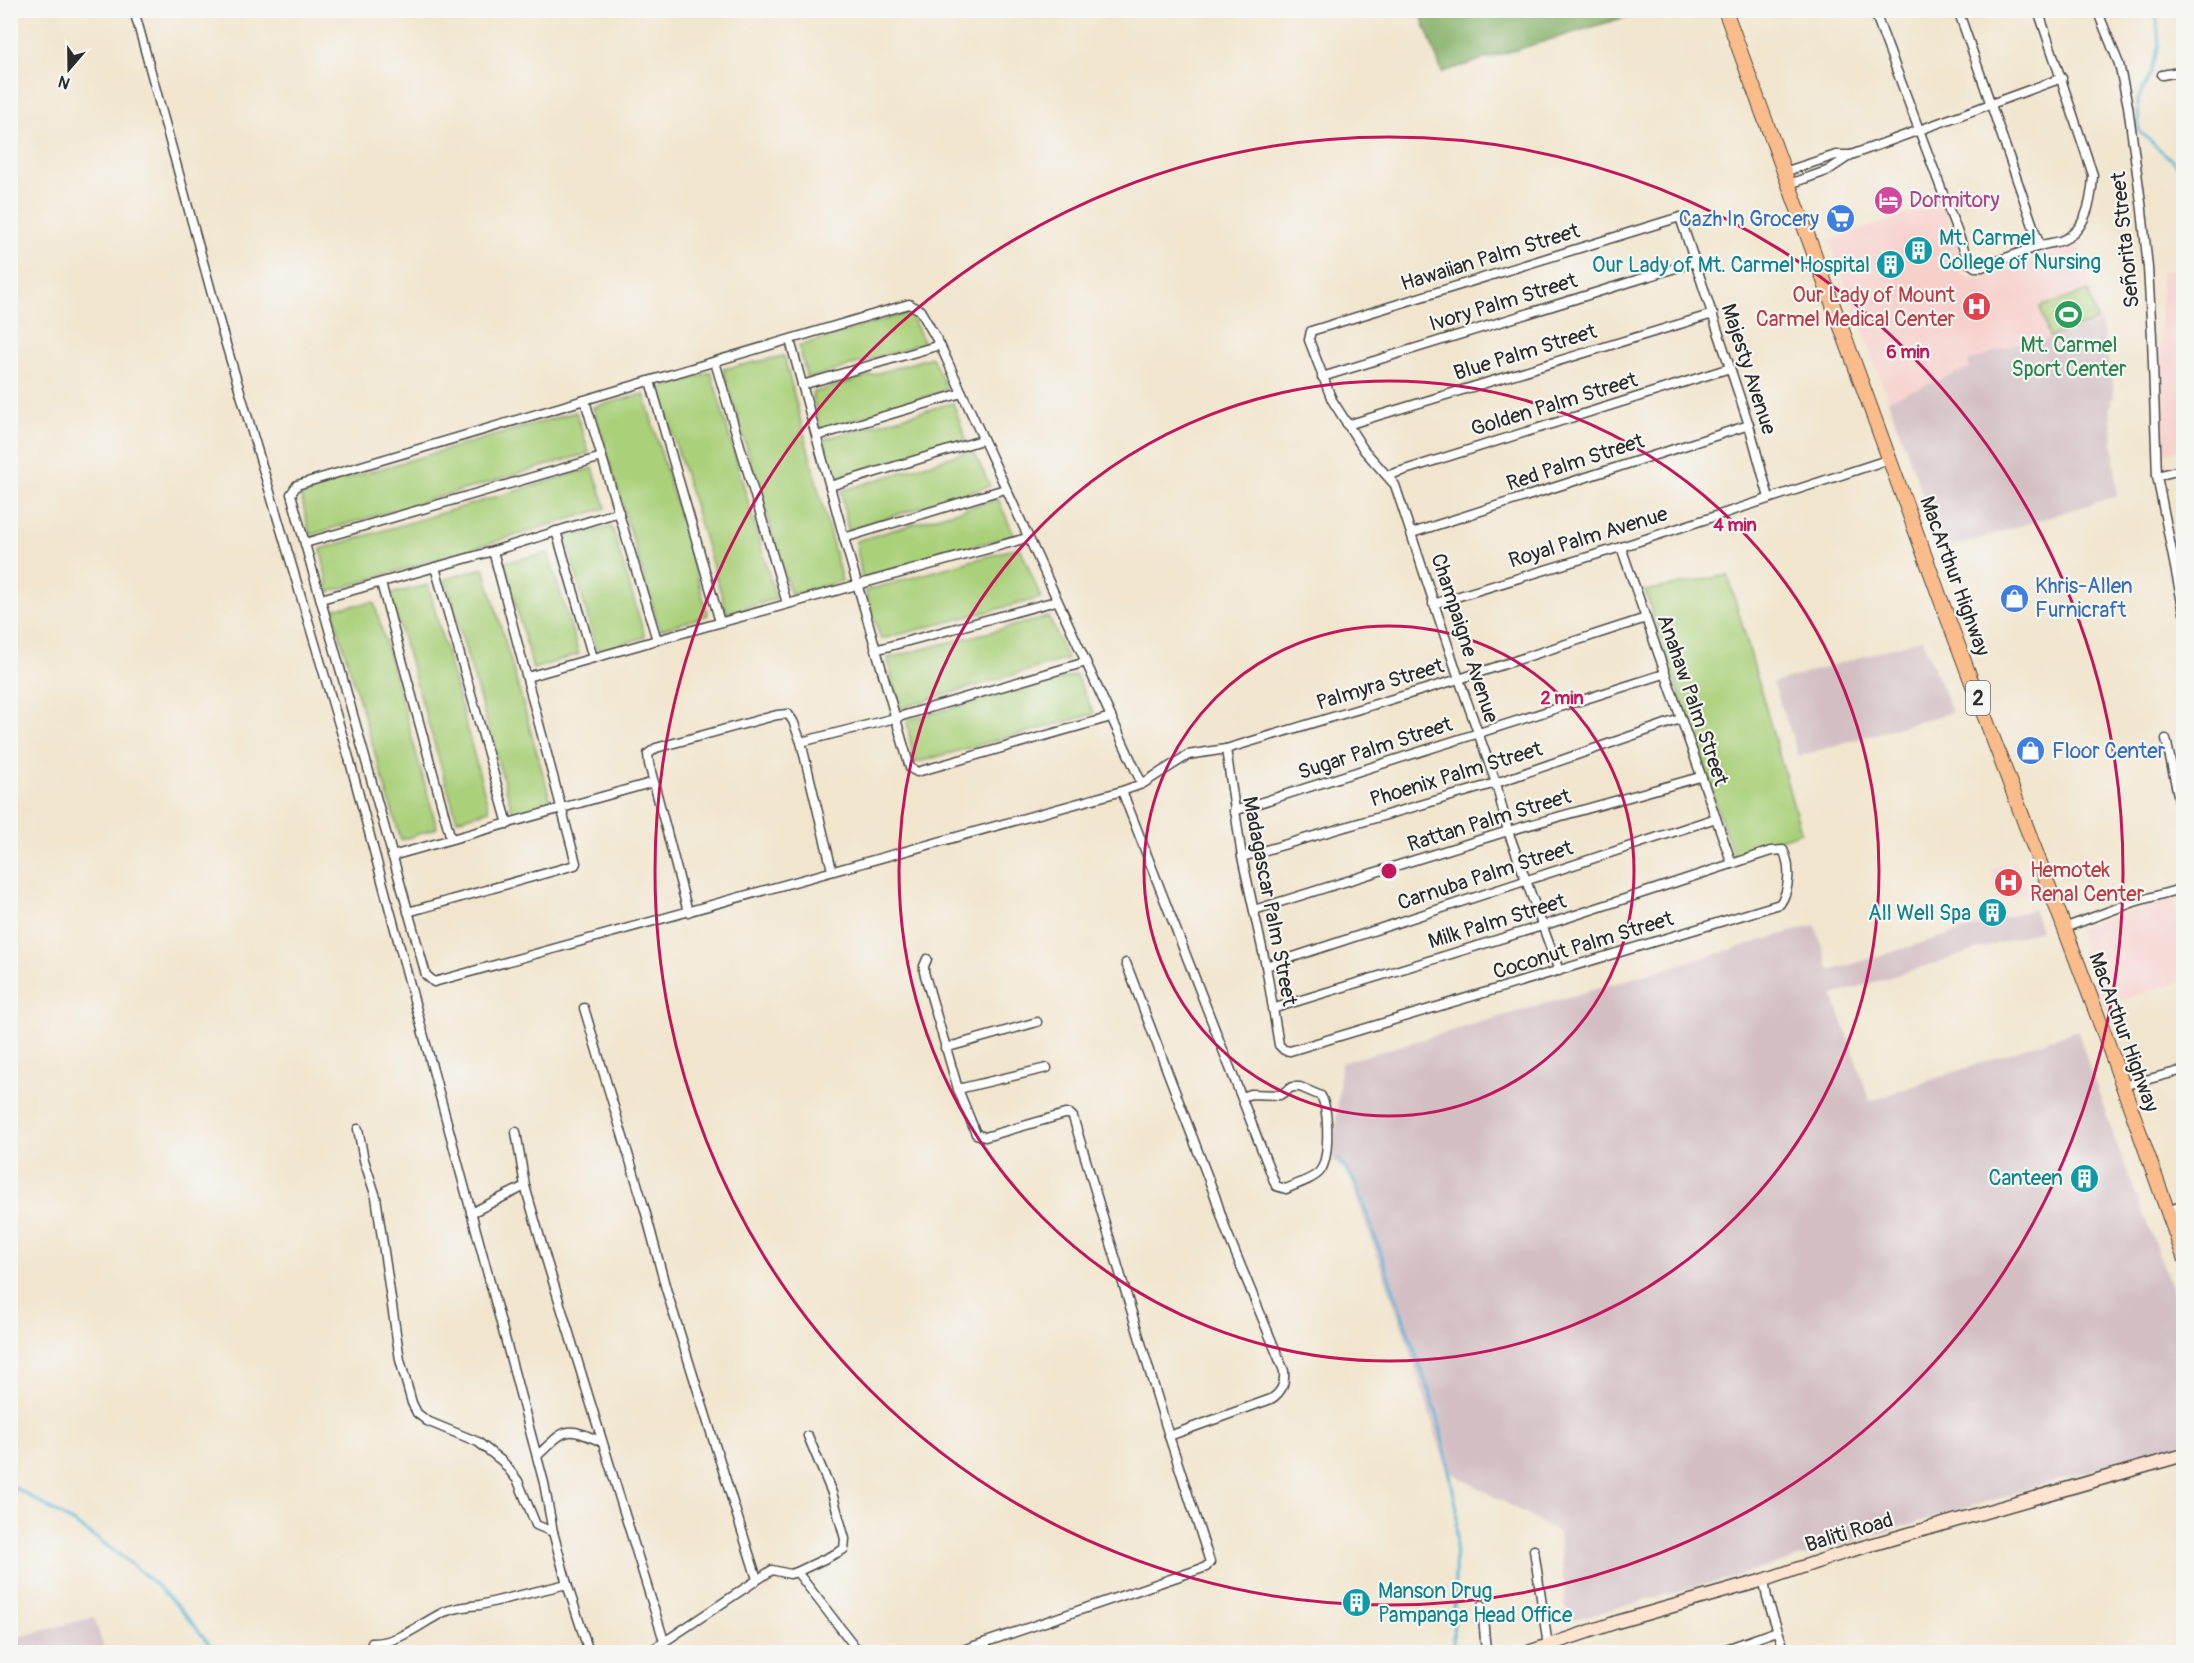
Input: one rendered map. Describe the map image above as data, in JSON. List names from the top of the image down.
{
  "streets": {
    "highway": ["MacArthur Highway", "2"],
    "main road": ["Baliti Road"],
    "street": [
      "Señorita Street",
      "Hawaiian Palm Street",
      "Ivory Palm Street",
      "Blue Palm Street",
      "Majesty Avenue",
      "Golden Palm Street",
      "Red Palm Street",
      "Royal Palm Avenue",
      "Champaigne Avenue",
      "Palmyra Street",
      "Anahaw Palm Street",
      "Sugar Palm Street",
      "Phoenix Palm Street",
      "Rattan Palm Street",
      "Carnuba Palm Street",
      "Madagascar Palm Street",
      "Milk Palm Street",
      "Coconut Palm Street"
    ]
  },
  "crossings": [
    ["Hawaiian Palm Street", "Majesty Avenue"],
    ["Hawaiian Palm Street", "Champaigne Avenue"],
    ["Ivory Palm Street", "Majesty Avenue"],
    ["Ivory Palm Street", "Champaigne Avenue"],
    ["Blue Palm Street", "Majesty Avenue"],
    ["Blue Palm Street", "Champaigne Avenue"],
    ["Majesty Avenue", "Golden Palm Street"],
    ["Majesty Avenue", "Red Palm Street"],
    ["Majesty Avenue", "Royal Palm Avenue"],
    ["Golden Palm Street", "Champaigne Avenue"],
    ["Red Palm Street", "Champaigne Avenue"],
    ["Royal Palm Avenue", "MacArthur Highway"],
    ["Royal Palm Avenue", "Champaigne Avenue"],
    ["Royal Palm Avenue", "Anahaw Palm Street"],
    ["Champaigne Avenue", "Palmyra Street"],
    ["Champaigne Avenue", "Sugar Palm Street"],
    ["Champaigne Avenue", "Phoenix Palm Street"],
    ["Champaigne Avenue", "Rattan Palm Street"],
    ["Champaigne Avenue", "Carnuba Palm Street"],
    ["Champaigne Avenue", "Milk Palm Street"],
    ["Champaigne Avenue", "Coconut Palm Street"],
    ["Palmyra Street", "Anahaw Palm Street"],
    ["Palmyra Street", "Madagascar Palm Street"],
    ["Anahaw Palm Street", "Sugar Palm Street"],
    ["Anahaw Palm Street", "Phoenix Palm Street"],
    ["Anahaw Palm Street", "Rattan Palm Street"],
    ["Anahaw Palm Street", "Carnuba Palm Street"],
    ["Anahaw Palm Street", "Milk Palm Street"],
    ["Anahaw Palm Street", "Coconut Palm Street"],
    ["Sugar Palm Street", "Madagascar Palm Street"],
    ["Phoenix Palm Street", "Madagascar Palm Street"],
    ["Rattan Palm Street", "Madagascar Palm Street"],
    ["Carnuba Palm Street", "Madagascar Palm Street"],
    ["Madagascar Palm Street", "Milk Palm Street"],
    ["Madagascar Palm Street", "Coconut Palm Street"],
    ["Milk Palm Street", "Coconut Palm Street"]
  ],
  "places": {
    "hotel": ["Dormitory"],
    "supermarket": ["Cazh In Grocery"],
    "building": [
      "Mt. Carmel College of Nursing",
      "Our Lady of Mt. Carmel Hospital",
      "All Well Spa",
      "Canteen",
      "Manson Drug Pampanga Head Office"
    ],
    "hospital": ["Our Lady of Mount Carmel Medical Center", "Hemotek Renal Center"],
    "sports": ["Mt. Carmel Sport Center"],
    "shop": ["Khris-Allen Furnicraft", "Floor Center"]
  },
  "north": "bottom",
  "rings": ["6 min", "4 min", "2 min"]
}
